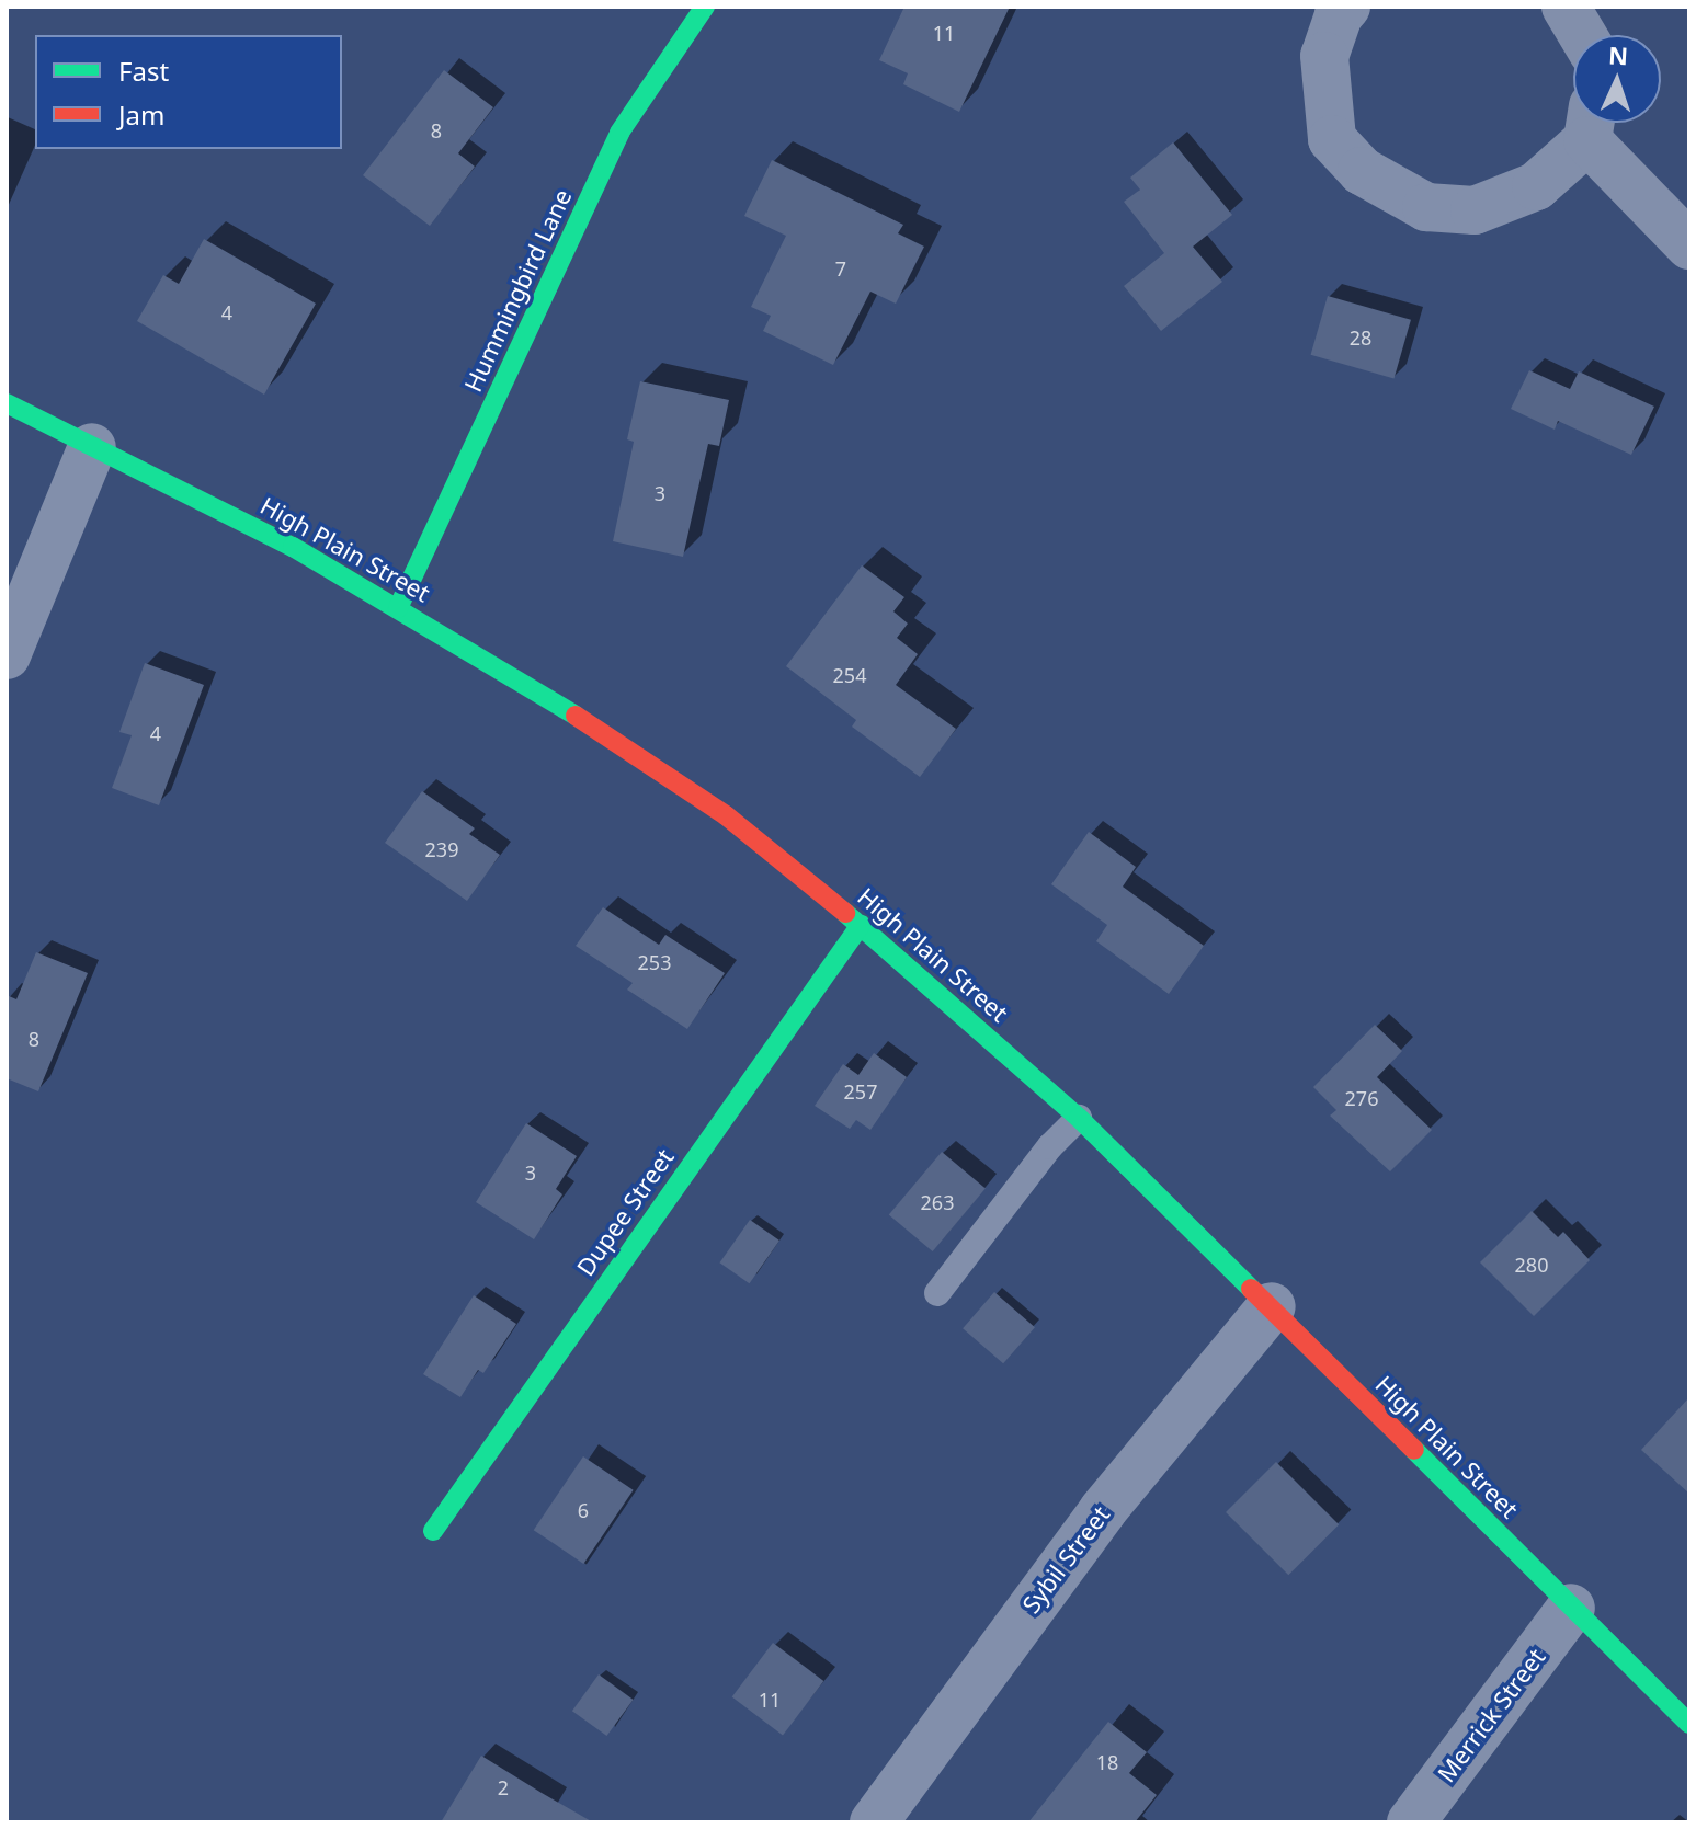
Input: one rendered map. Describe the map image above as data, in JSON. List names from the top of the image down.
{
  "streets": {
    "main road": ["Hummingbird Lane", "High Plain Street", "Dupee Street"],
    "street": ["Sybil Street", "Merrick Street"]
  },
  "crossings": [
    ["Hummingbird Lane", "High Plain Street"],
    ["High Plain Street", "Dupee Street"],
    ["High Plain Street", "Sybil Street"],
    ["High Plain Street", "Merrick Street"]
  ],
  "house_numbers": [
    "11",
    "8",
    "7",
    "4",
    "28",
    "3",
    "254",
    "4",
    "239",
    "253",
    "8",
    "257",
    "276",
    "3",
    "263",
    "280",
    "6",
    "11",
    "18",
    "2"
  ],
  "legend": ["Fast", "Jam"],
  "north": "top"
}
